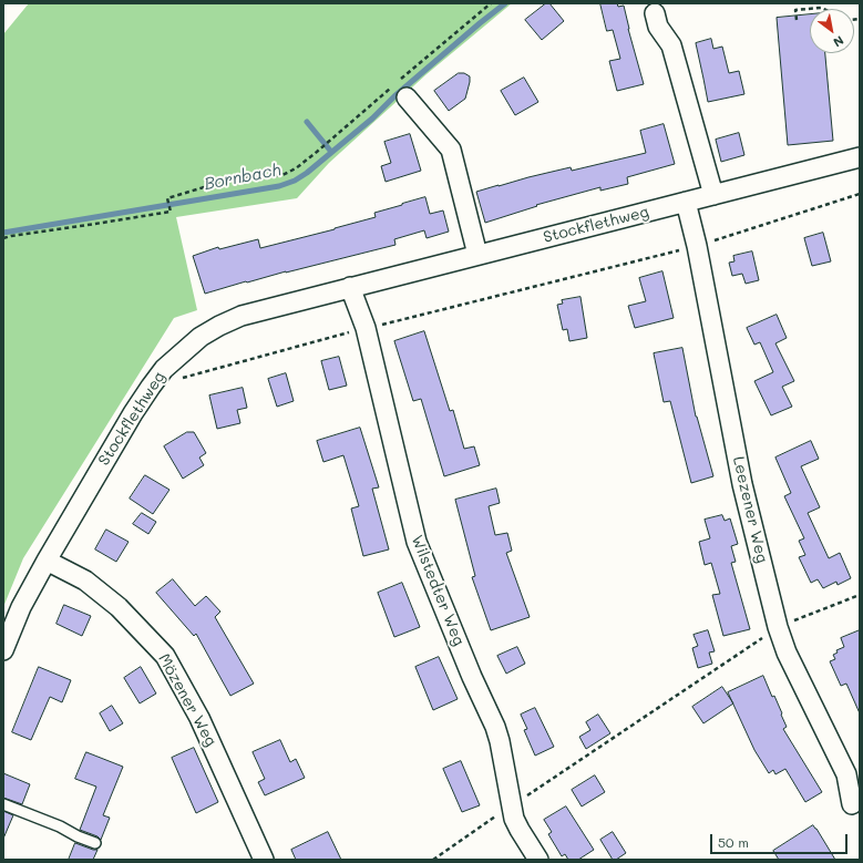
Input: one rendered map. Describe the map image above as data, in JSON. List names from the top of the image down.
{
  "streets": {
    "street": [
      "Stockflethweg",
      "Leezener Weg",
      "Wilstedter Weg",
      "Mözener Weg"
    ]
  },
  "crossings": [
    ["Stockflethweg", "Leezener Weg"],
    ["Stockflethweg", "Wilstedter Weg"],
    ["Stockflethweg", "Mözener Weg"]
  ],
  "water": ["Bornbach"],
  "scale_bar": "50 m",
  "north": "bottom right"
}
